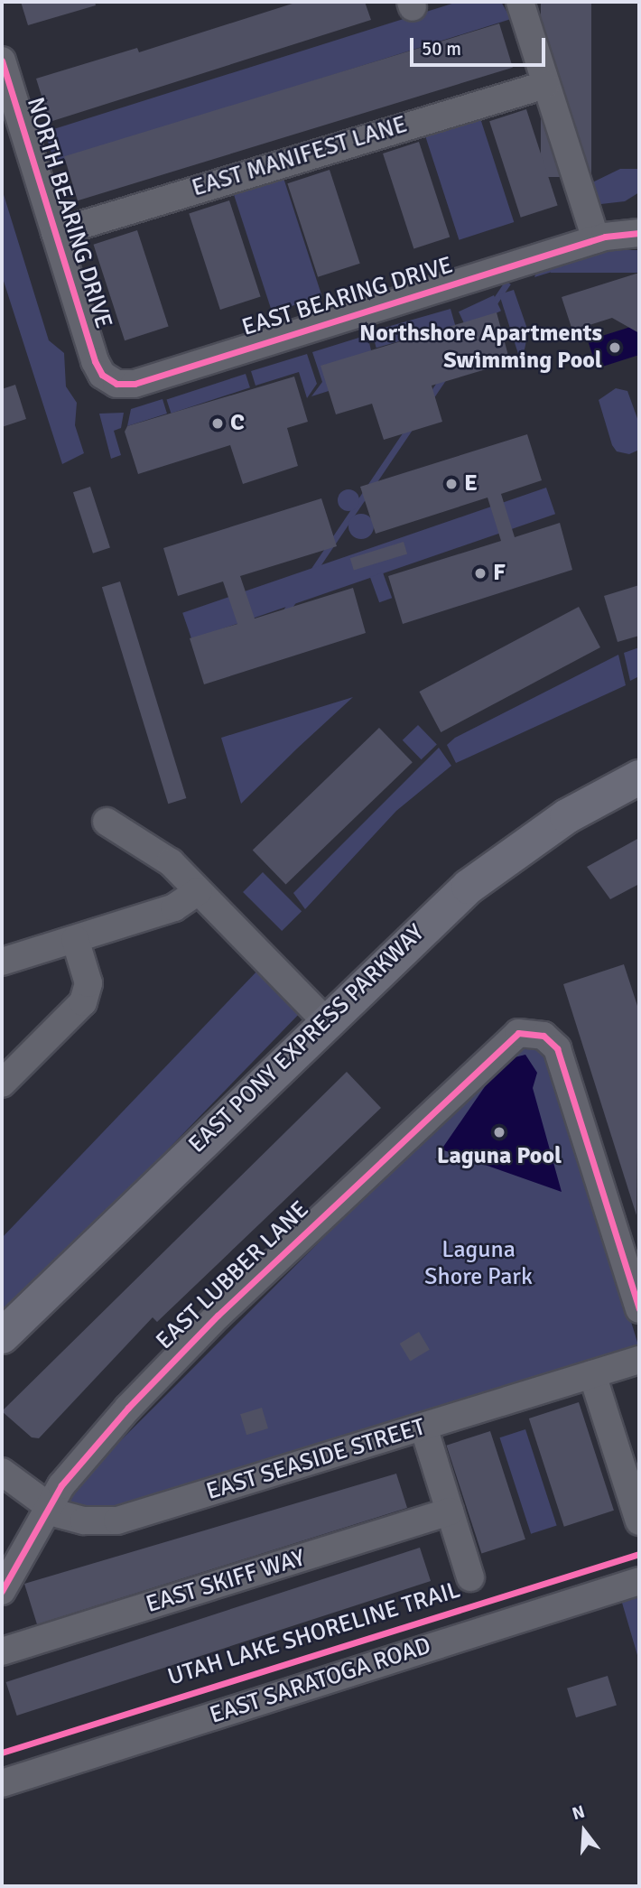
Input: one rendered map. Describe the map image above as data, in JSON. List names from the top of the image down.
{
  "streets": {
    "main road": ["EAST PONY EXPRESS PARKWAY"],
    "street": [
      "EAST MANIFEST LANE",
      "NORTH BEARING DRIVE",
      "EAST BEARING DRIVE",
      "EAST LUBBER LANE",
      "EAST SEASIDE STREET",
      "EAST SKIFF WAY",
      "EAST SARATOGA ROAD"
    ],
    "cycle path": ["UTAH LAKE SHORELINE TRAIL"]
  },
  "crossings": [
    ["EAST MANIFEST LANE", "NORTH BEARING DRIVE"],
    ["NORTH BEARING DRIVE", "EAST BEARING DRIVE"],
    ["EAST LUBBER LANE", "EAST SEASIDE STREET"]
  ],
  "parks": ["Laguna Shore Park"],
  "places": [
    "Northshore Apartments Swimming Pool",
    "C",
    "E",
    "F",
    "Laguna Pool"
  ],
  "scale_bar": "50 m",
  "north": "top"
}
